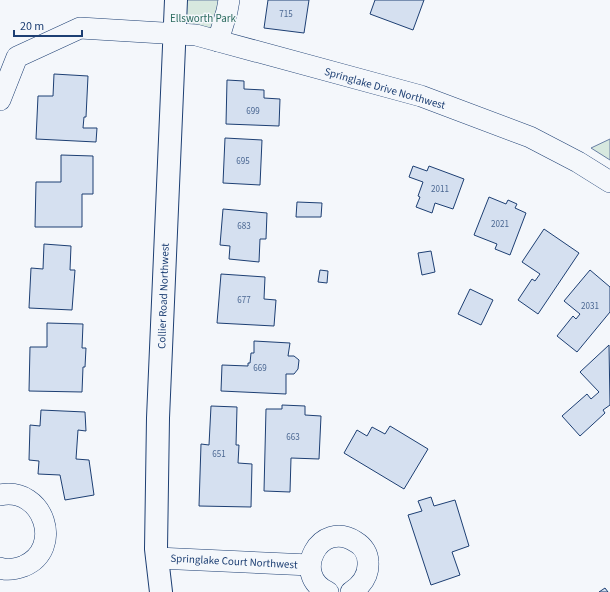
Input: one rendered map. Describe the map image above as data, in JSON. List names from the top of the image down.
{
  "streets": {
    "street": ["Springlake Drive Northwest", "Collier Road Northwest", "Springlake Court Northwest"]
  },
  "crossings": [
    ["Springlake Drive Northwest", "Collier Road Northwest"],
    ["Collier Road Northwest", "Springlake Court Northwest"]
  ],
  "parks": ["Ellsworth Park"],
  "house_numbers": [
    "715",
    "699",
    "695",
    "2011",
    "2021",
    "683",
    "677",
    "2031",
    "669",
    "663",
    "651"
  ],
  "scale_bar": "20 m"
}
